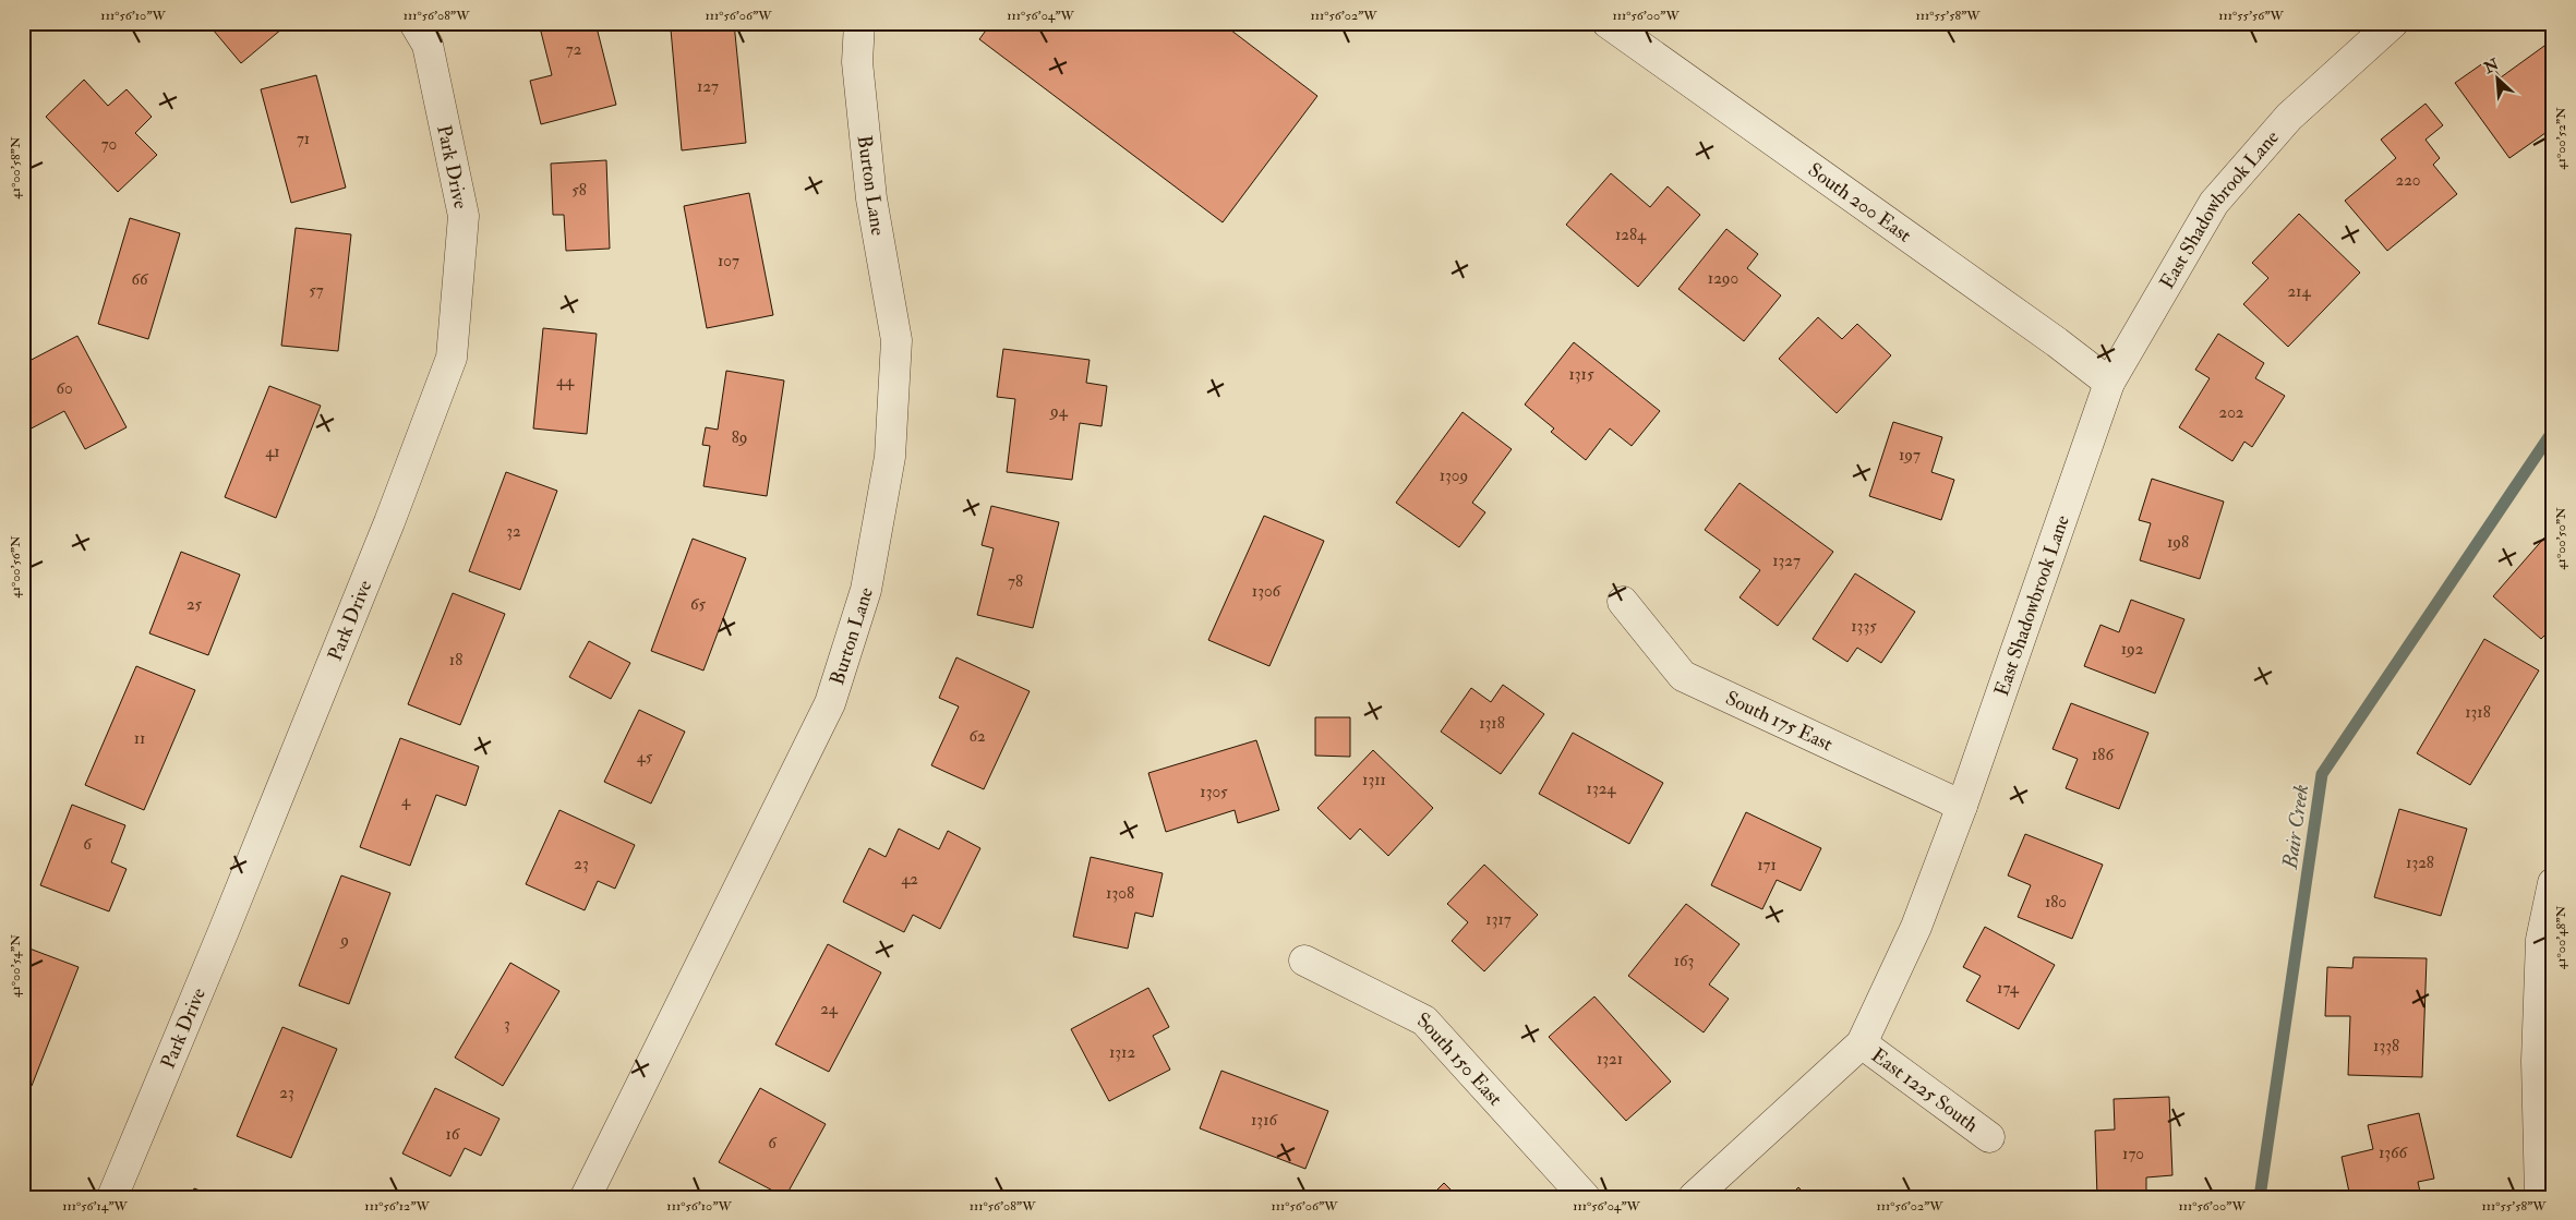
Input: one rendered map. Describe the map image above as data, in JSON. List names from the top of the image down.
{
  "streets": {
    "street": [
      "Park Drive",
      "Burton Lane",
      "South 200 East",
      "East Shadowbrook Lane",
      "South 175 East",
      "South 150 East",
      "East 1225 South"
    ]
  },
  "crossings": [
    ["South 200 East", "East Shadowbrook Lane"],
    ["East Shadowbrook Lane", "South 175 East"],
    ["East Shadowbrook Lane", "East 1225 South"]
  ],
  "water": ["Bair Creek"],
  "house_numbers": [
    "72",
    "127",
    "71",
    "70",
    "220",
    "58",
    "1284",
    "107",
    "1290",
    "66",
    "57",
    "214",
    "1315",
    "44",
    "60",
    "94",
    "202",
    "89",
    "41",
    "197",
    "1309",
    "32",
    "198",
    "1327",
    "78",
    "1306",
    "25",
    "65",
    "1335",
    "192",
    "18",
    "1318",
    "1318",
    "62",
    "11",
    "186",
    "45",
    "1311",
    "1324",
    "1305",
    "4",
    "6",
    "1328",
    "23",
    "171",
    "42",
    "1308",
    "180",
    "1317",
    "9",
    "163",
    "174",
    "24",
    "3",
    "1338",
    "1312",
    "1321",
    "23",
    "1316",
    "16",
    "6",
    "1366",
    "170"
  ],
  "north": "top left",
  "coordinates": [
    "111°56'10\"W",
    "111°56'08\"W",
    "111°56'06\"W",
    "111°56'04\"W",
    "111°56'02\"W",
    "111°56'00\"W",
    "111°55'58\"W",
    "111°55'56\"W",
    "41°00'52\"N",
    "41°00'58\"N",
    "41°00'50\"N",
    "41°00'56\"N",
    "41°00'48\"N",
    "41°00'54\"N",
    "111°56'14\"W",
    "111°56'12\"W"
  ]
}
